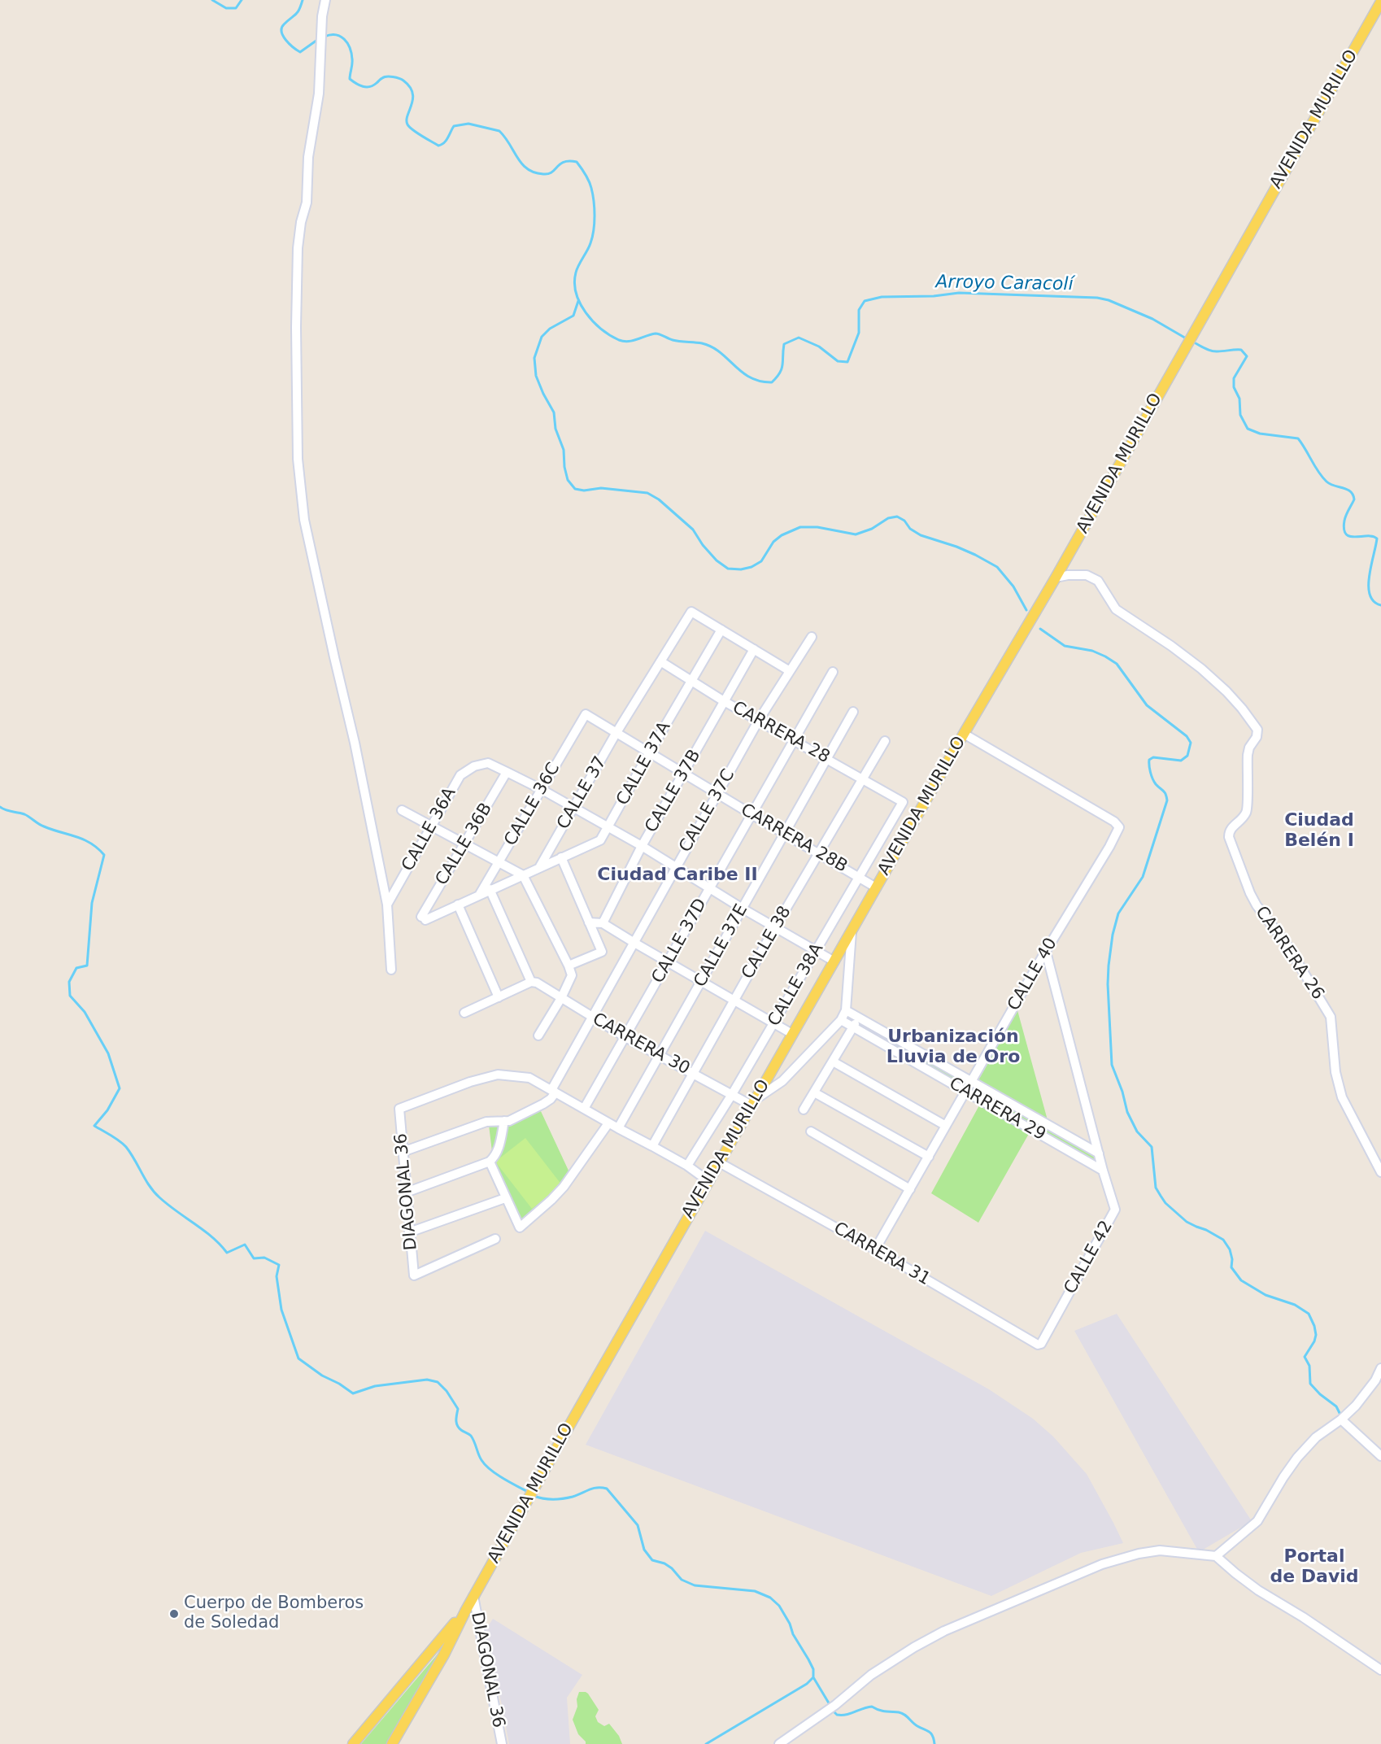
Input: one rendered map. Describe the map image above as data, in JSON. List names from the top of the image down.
{
  "streets": {
    "main road": ["AVENIDA MURILLO"],
    "street": [
      "CARRERA 28",
      "CALLE 37A",
      "CALLE 37B",
      "CALLE 37",
      "CALLE 36C",
      "CALLE 37C",
      "CALLE 36A",
      "CARRERA 28B",
      "CALLE 36B",
      "CALLE 37D",
      "CALLE 38",
      "CALLE 37E",
      "CARRERA 26",
      "CALLE 40",
      "CALLE 38A",
      "CARRERA 30",
      "CARRERA 29",
      "DIAGONAL 36",
      "CARRERA 31",
      "CALLE 42"
    ]
  },
  "crossings": [
    ["AVENIDA MURILLO", "CARRERA 28B"],
    ["AVENIDA MURILLO", "CARRERA 26"],
    ["AVENIDA MURILLO", "CALLE 40"],
    ["AVENIDA MURILLO", "CARRERA 30"],
    ["AVENIDA MURILLO", "DIAGONAL 36"],
    ["AVENIDA MURILLO", "CARRERA 31"],
    ["CARRERA 28", "CALLE 37A"],
    ["CARRERA 28", "CALLE 37B"],
    ["CARRERA 28", "CALLE 37"],
    ["CARRERA 28", "CALLE 37C"],
    ["CARRERA 28", "CALLE 37D"],
    ["CARRERA 28", "CALLE 38"],
    ["CARRERA 28", "CALLE 37E"],
    ["CARRERA 28", "CALLE 38A"],
    ["CALLE 37A", "CALLE 37"],
    ["CALLE 37A", "CARRERA 28B"],
    ["CALLE 37B", "CARRERA 28B"],
    ["CALLE 37", "CALLE 36C"],
    ["CALLE 37", "CARRERA 28B"],
    ["CALLE 37", "CALLE 36B"],
    ["CALLE 36C", "CARRERA 28B"],
    ["CALLE 37C", "CARRERA 28B"],
    ["CALLE 37C", "CARRERA 30"],
    ["CALLE 37C", "DIAGONAL 36"],
    ["CALLE 36A", "CALLE 36B"],
    ["CARRERA 28B", "CALLE 37D"],
    ["CARRERA 28B", "CALLE 38"],
    ["CARRERA 28B", "CALLE 37E"],
    ["CARRERA 28B", "CALLE 38A"],
    ["CALLE 37D", "CARRERA 30"],
    ["CALLE 38", "CARRERA 30"],
    ["CALLE 37E", "CARRERA 30"],
    ["CALLE 40", "CARRERA 29"],
    ["CALLE 40", "CARRERA 31"],
    ["CALLE 40", "CALLE 42"],
    ["CALLE 38A", "CARRERA 30"],
    ["CARRERA 29", "CALLE 42"],
    ["CARRERA 31", "CALLE 42"]
  ],
  "districts": [
    "Ciudad Belén I",
    "Ciudad Caribe II",
    "Urbanización Lluvia de Oro",
    "Portal de David"
  ],
  "water": ["Arroyo Caracolí"],
  "places": ["Cuerpo de Bomberos de Soledad"]
}
